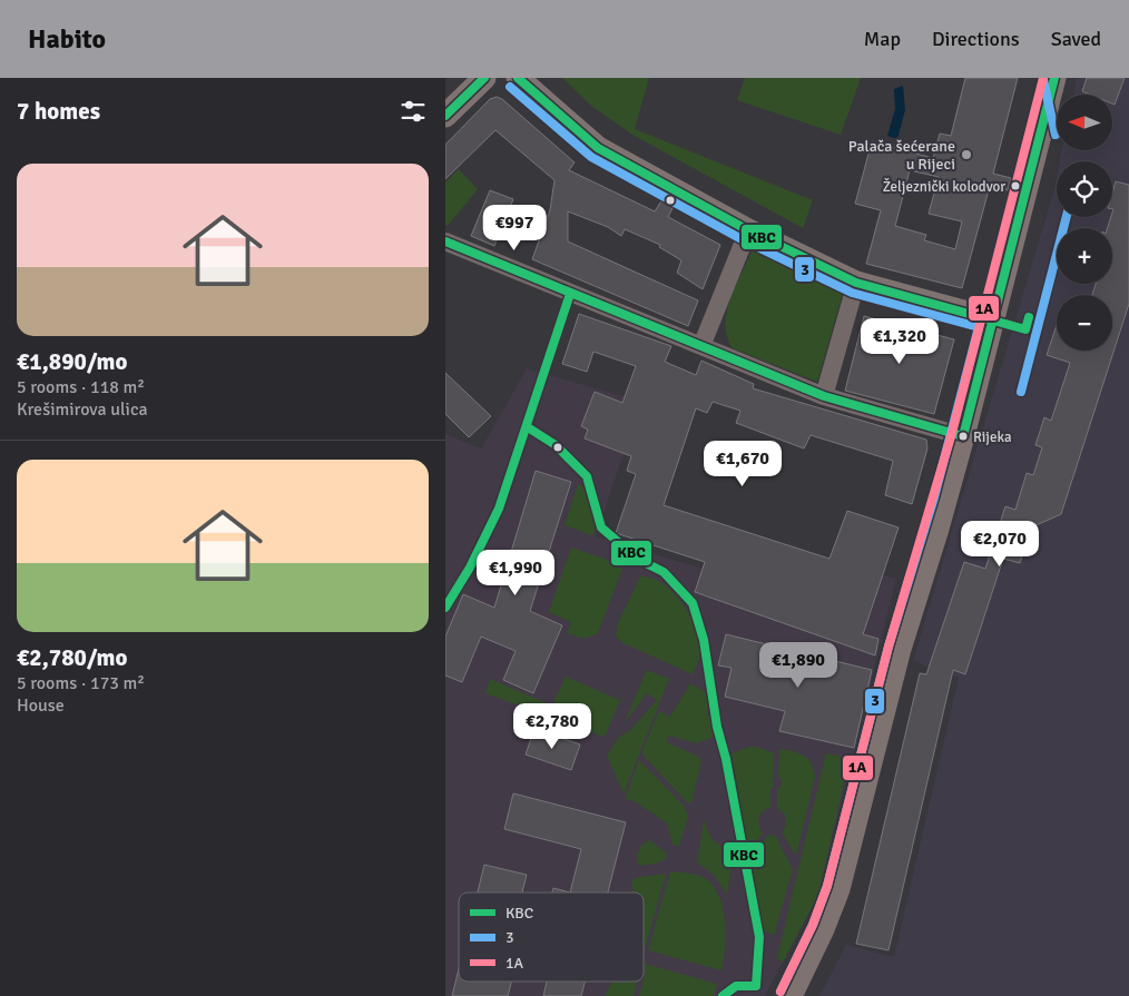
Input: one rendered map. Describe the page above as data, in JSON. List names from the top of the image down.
{
  "places": ["Palača šećerane u Rijeci", "Željeznički kolodvor", "Rijeka"],
  "lines": ["transit line KBC", "transit line 1A", "transit line 3"],
  "legend": ["KBC", "3", "1A"],
  "north": "left",
  "page": {
    "header": "Habito",
    "nav": ["Map", "Directions", "Saved"],
    "heading": "7 homes",
    "map_buttons": ["+", "−"],
    "list": [
      {
        "name": "€1,890/mo",
        "note": "5 rooms · 118 m² · Krešimirova ulica"
      },
      {
        "name": "€2,780/mo",
        "note": "5 rooms · 173 m² · House"
      }
    ],
    "price": [
      "€997",
      "€1,320",
      "€1,670",
      "€2,070",
      "€1,990",
      "€1,890",
      "€2,780"
    ]
  }
}
